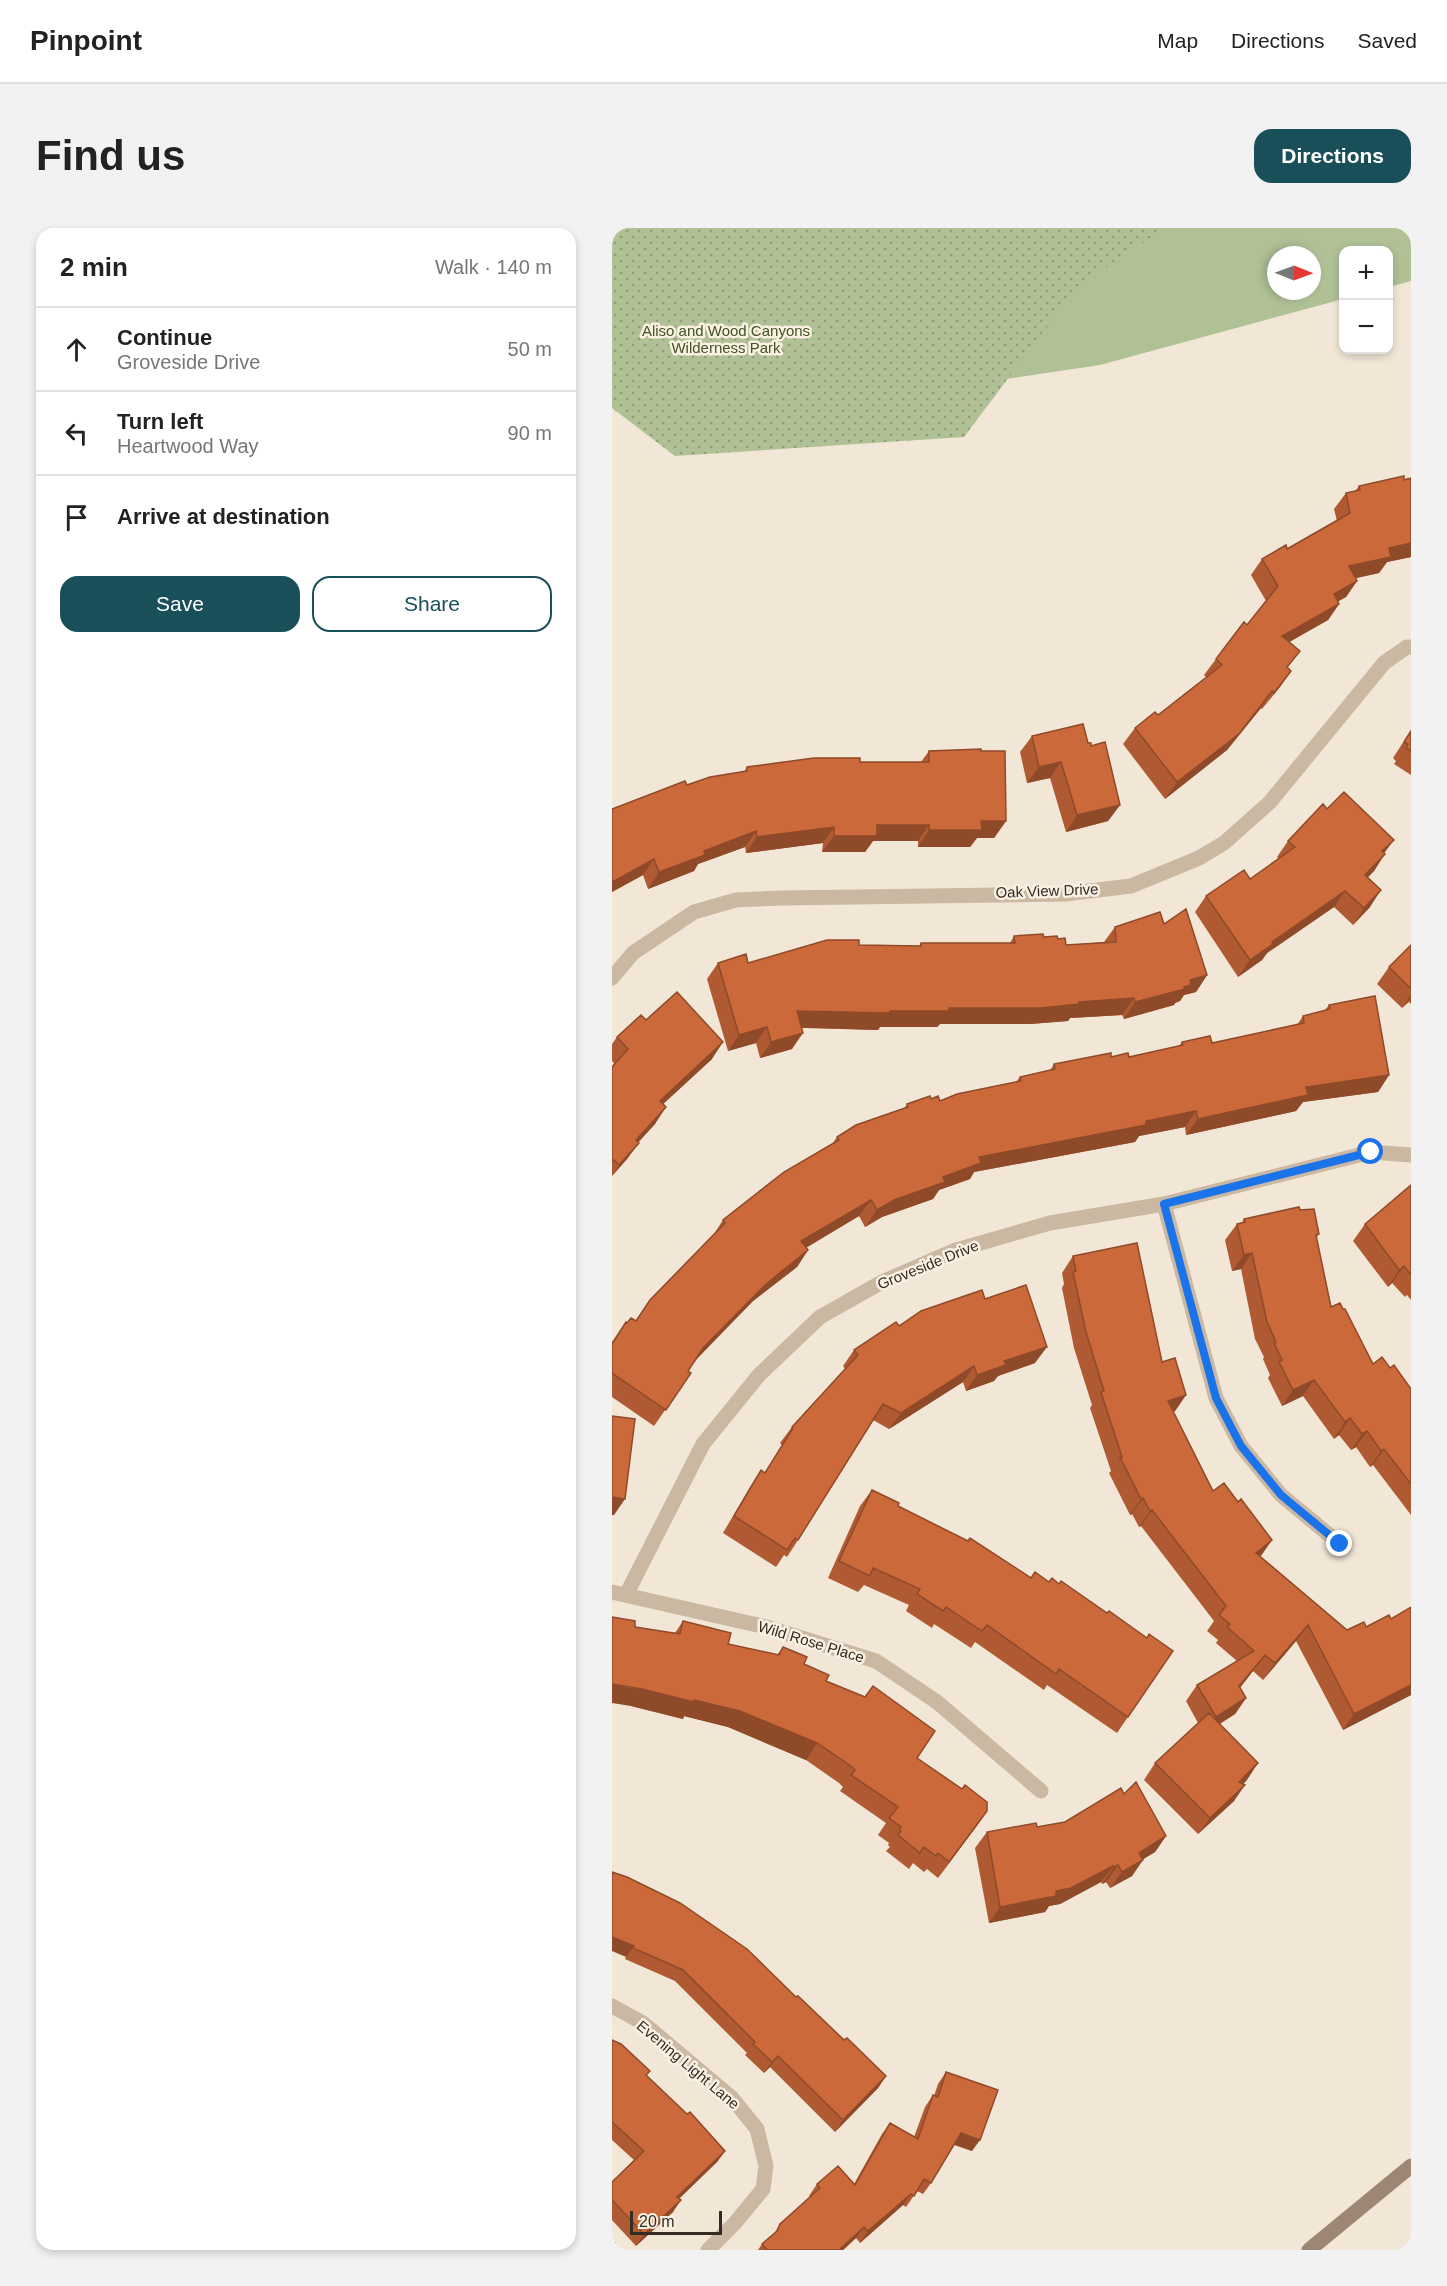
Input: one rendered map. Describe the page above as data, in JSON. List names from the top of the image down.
{
  "streets": {
    "street": [
      "Oak View Drive",
      "Groveside Drive",
      "Wild Rose Place",
      "Evening Light Lane"
    ]
  },
  "crossings": [
    ["Groveside Drive", "Wild Rose Place"]
  ],
  "parks": ["Aliso and Wood Canyons Wilderness Park"],
  "scale_bar": "20 m",
  "north": "right",
  "page": {
    "header": "Pinpoint",
    "nav": ["Map", "Directions", "Saved"],
    "buttons": [
      "Directions",
      ["Save", "Share"]
    ],
    "title": "Find us",
    "heading": ["2 min", "Walk · 140 m"],
    "map_buttons": ["+", "−"],
    "list": [
      ["Continue", "Groveside Drive", "50 m"],
      ["Turn left", "Heartwood Way", "90 m"],
      "Arrive at destination"
    ],
    "scale": "20 m"
  }
}
